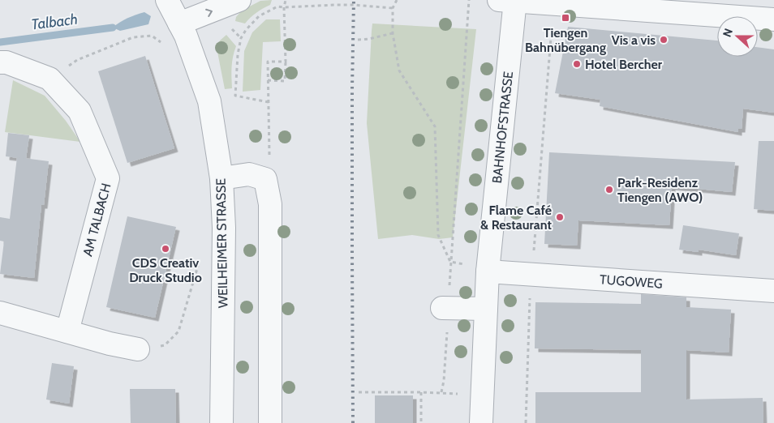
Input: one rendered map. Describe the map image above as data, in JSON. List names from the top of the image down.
{
  "streets": {
    "street": [
      "BAHNHOFSTRASSE",
      "AM TALBACH",
      "WEILHEIMER STRASSE",
      "TUGOWEG"
    ]
  },
  "crossings": [
    ["BAHNHOFSTRASSE", "TUGOWEG"]
  ],
  "water": ["Talbach"],
  "places": {
    "transit": ["Tiengen Bahnübergang"],
    "other": [
      "Vis a vis",
      "Hotel Bercher",
      "Park-Residenz Tiengen (AWO)",
      "Flame Café & Restaurant",
      "CDS Creativ Druck Studio"
    ]
  },
  "north": "left"
}
